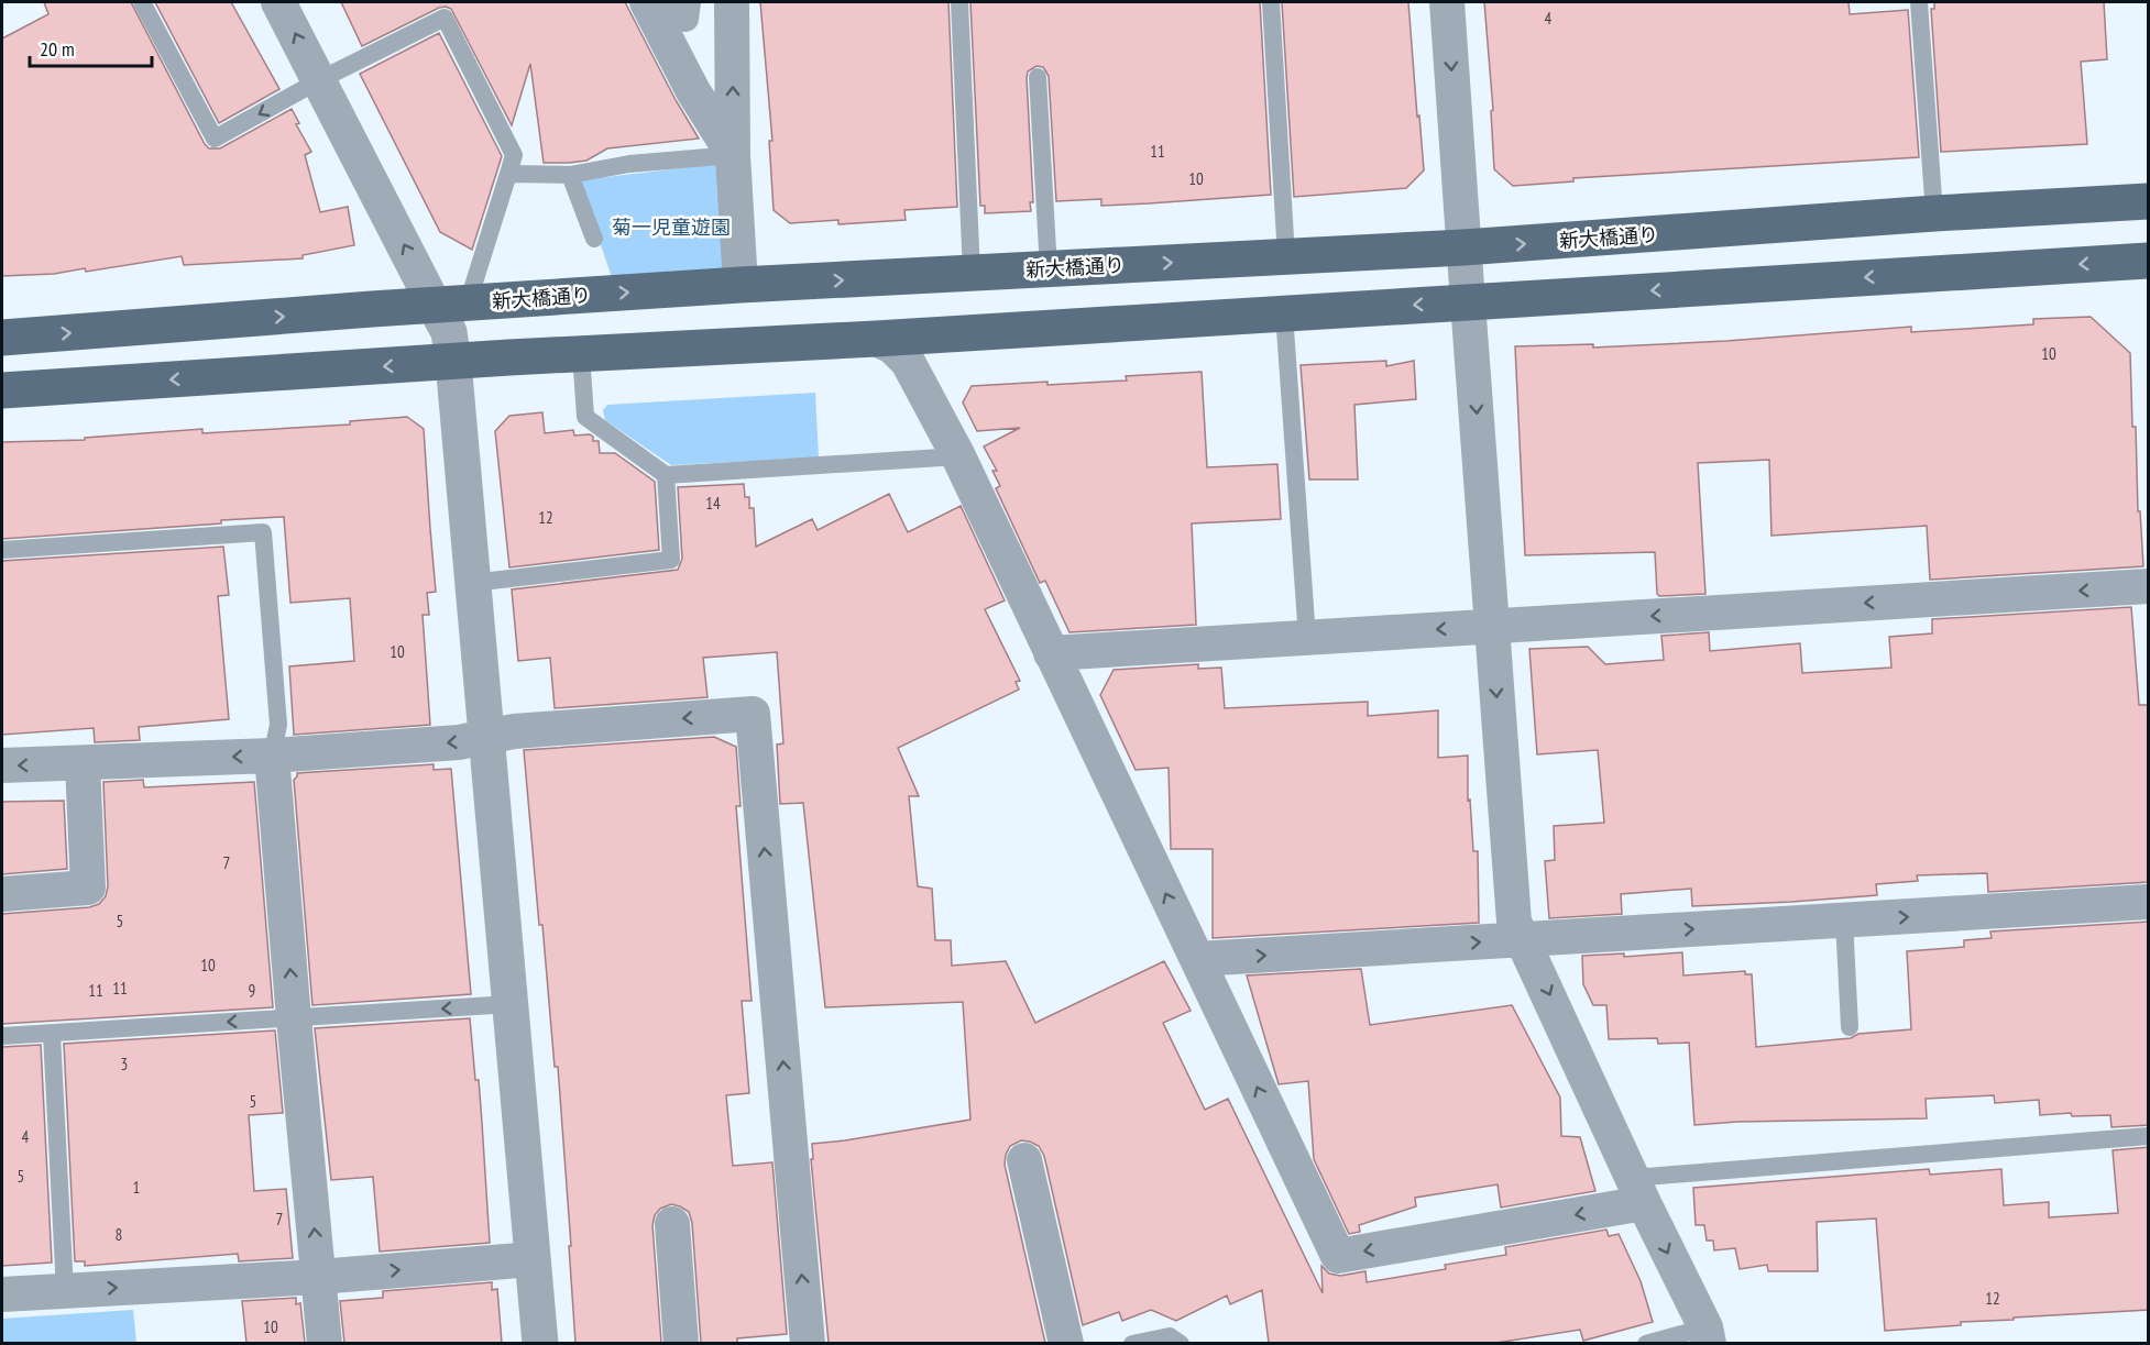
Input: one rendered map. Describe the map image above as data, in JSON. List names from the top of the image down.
{
  "streets": {
    "main road": ["新大橋通り"]
  },
  "parks": ["菊一児童遊園"],
  "house_numbers": [
    "4",
    "11",
    "10",
    "10",
    "14",
    "12",
    "10",
    "7",
    "5",
    "10",
    "11",
    "11",
    "9",
    "3",
    "5",
    "4",
    "5",
    "1",
    "7",
    "8",
    "12",
    "10"
  ],
  "scale_bar": "20 m"
}
